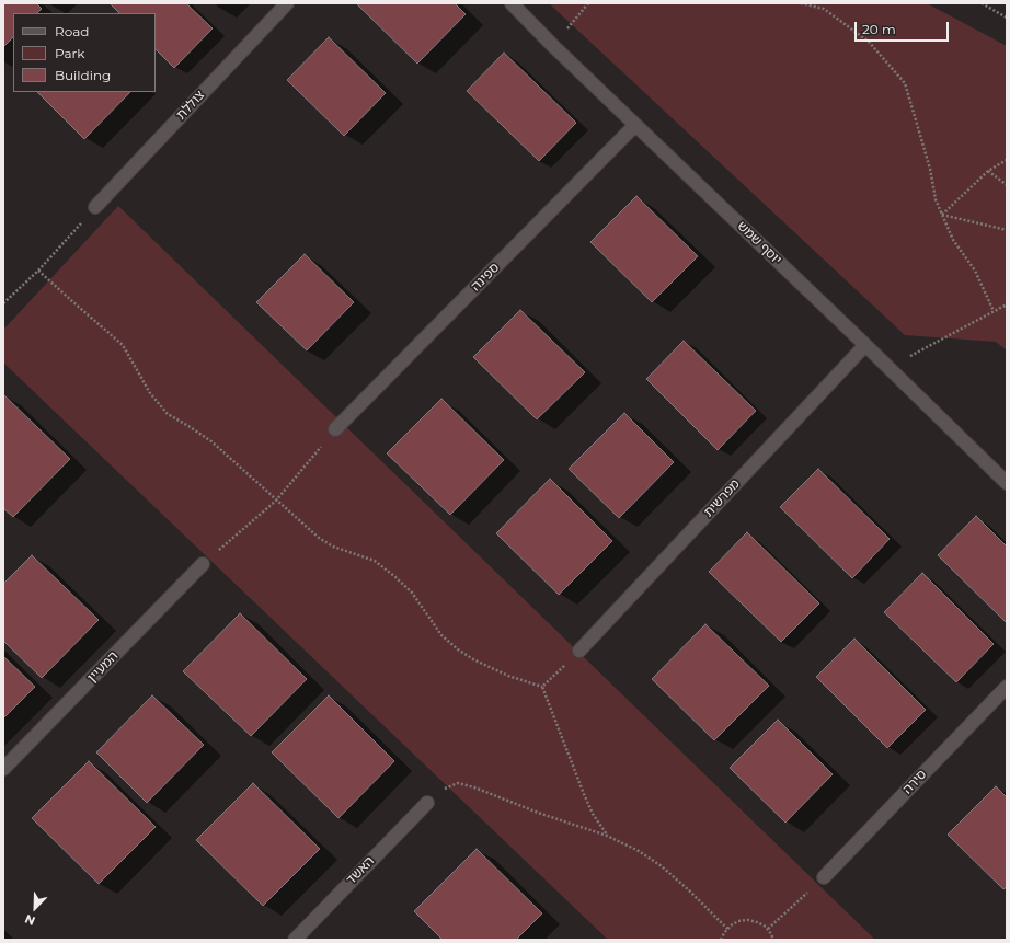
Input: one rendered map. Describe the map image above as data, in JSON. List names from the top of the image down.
{
  "streets": {
    "street": [
      "צוללת",
      "יוסף שמש",
      "ספינה",
      "מפרשית",
      "המעיין",
      "סירה",
      "האשד"
    ]
  },
  "crossings": [
    ["יוסף שמש", "ספינה"],
    ["יוסף שמש", "מפרשית"]
  ],
  "legend": ["Road", "Park", "Building"],
  "scale_bar": "20 m",
  "north": "bottom left"
}
